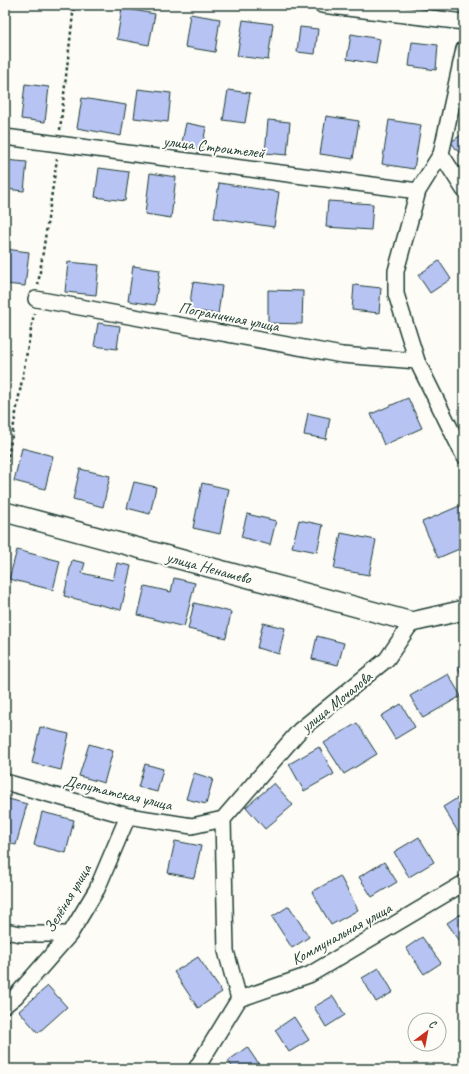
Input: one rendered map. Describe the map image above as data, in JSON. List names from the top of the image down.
{
  "streets": {
    "street": [
      "улица Строителей",
      "Пограничная улица",
      "улица Ненашево",
      "улица Мочалова",
      "Депутатская улица",
      "Зелёная улица",
      "Коммунальная улица"
    ]
  },
  "crossings": [
    ["улица Ненашево", "улица Мочалова"],
    ["улица Мочалова", "Депутатская улица"],
    ["Депутатская улица", "Зелёная улица"]
  ],
  "north": "top right"
}
